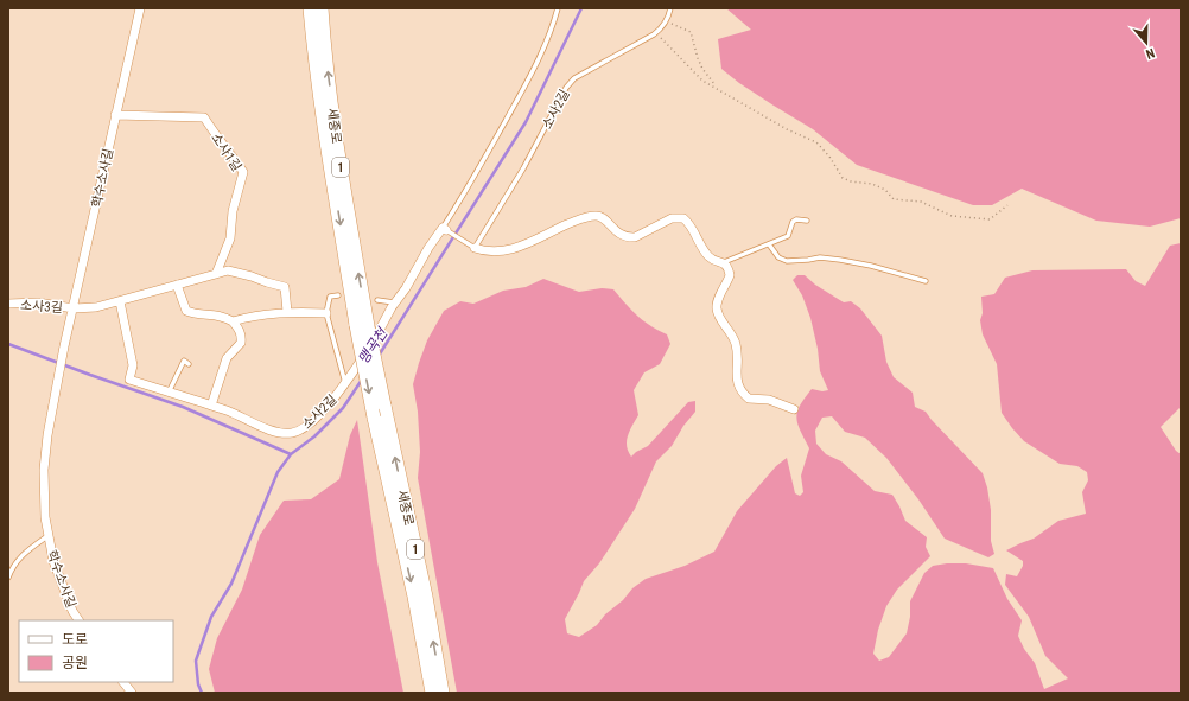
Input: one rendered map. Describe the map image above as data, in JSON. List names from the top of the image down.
{
  "streets": {
    "main road": ["세종로", "1"],
    "street": [
      "소사2길",
      "소사1길",
      "학수소사길",
      "소사3길"
    ]
  },
  "crossings": [
    ["소사1길", "학수소사길"],
    ["학수소사길", "소사3길"]
  ],
  "water": ["맹곡천"],
  "legend": ["도로", "공원"],
  "north": "bottom"
}
